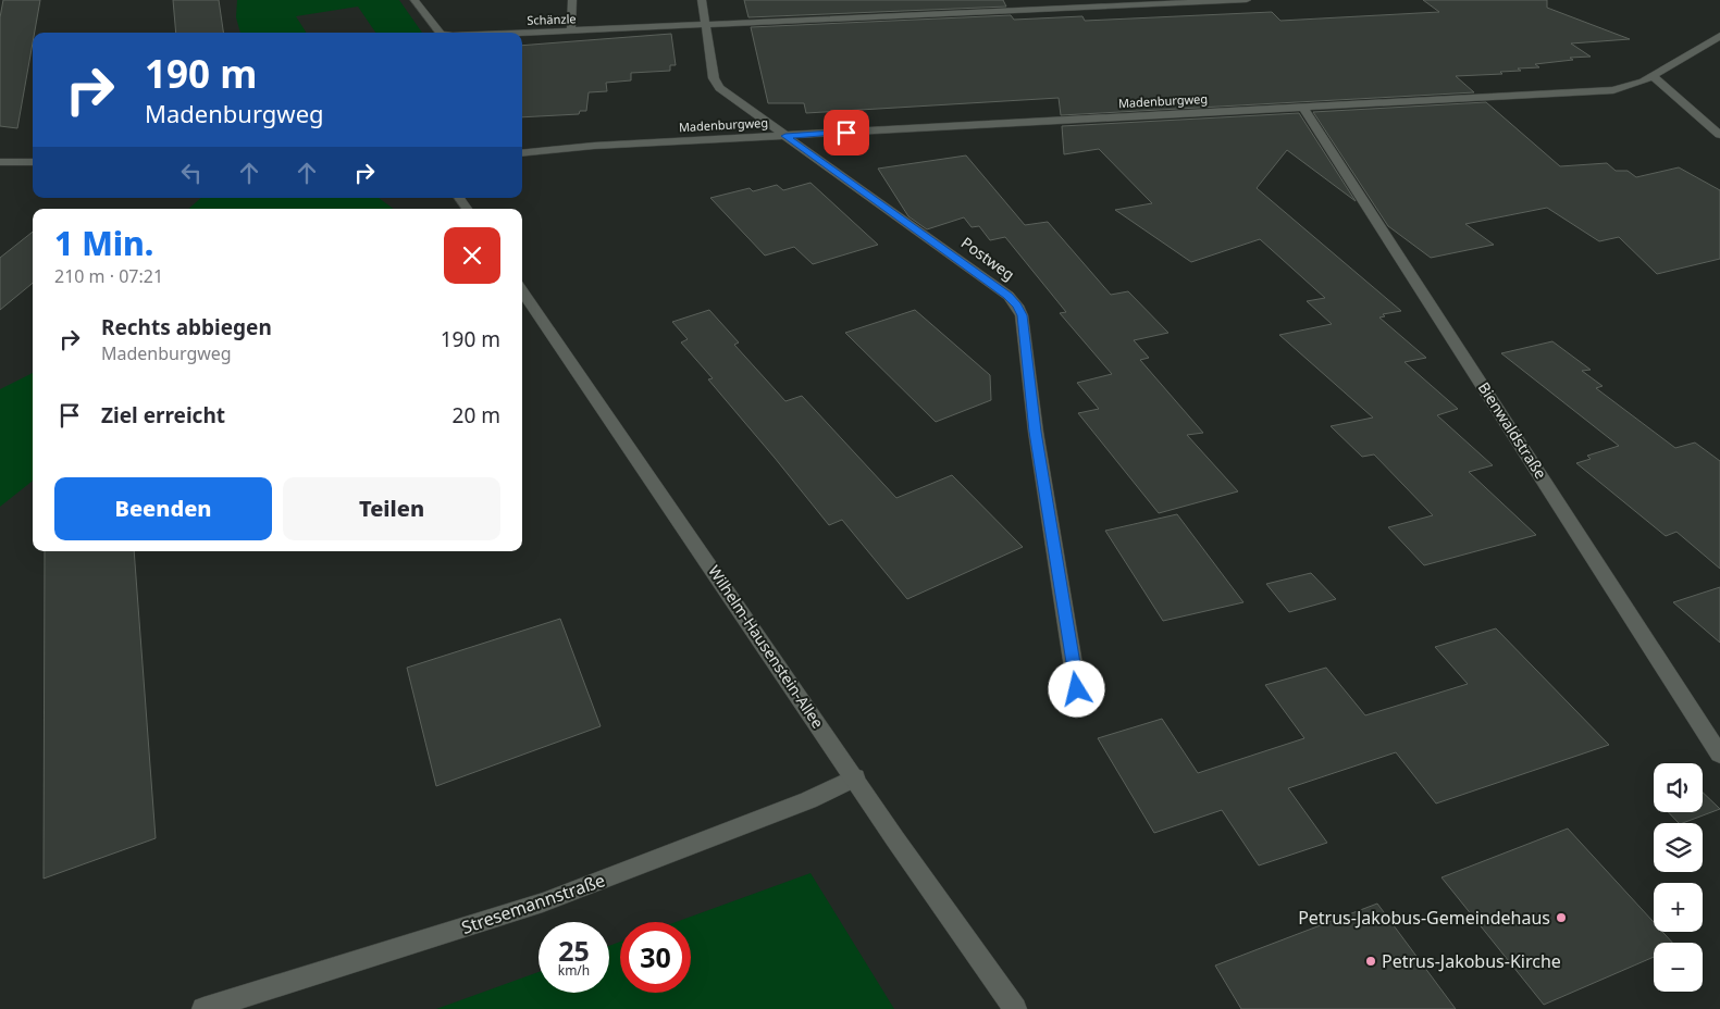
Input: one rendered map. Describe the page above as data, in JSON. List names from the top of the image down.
{
  "streets": {
    "street": [
      "Schänzle",
      "Madenburgweg",
      "Postweg",
      "Bienwaldstraße",
      "Wilhelm-Hausenstein-Allee",
      "Stresemannstraße"
    ]
  },
  "crossings": [
    ["Schänzle", "Postweg"],
    ["Madenburgweg", "Postweg"],
    ["Madenburgweg", "Bienwaldstraße"],
    ["Wilhelm-Hausenstein-Allee", "Stresemannstraße"]
  ],
  "places": ["Petrus-Jakobus-Gemeindehaus", "Petrus-Jakobus-Kirche"],
  "page": {
    "turn": ["190 m", "Madenburgweg"],
    "heading": ["1 Min.", "210 m · 07:21"],
    "list": [
      {
        "name": "Rechts abbiegen",
        "note": "Madenburgweg",
        "value": "190 m"
      },
      {
        "name": "Ziel erreicht",
        "value": "20 m"
      }
    ],
    "buttons": ["Beenden", "Teilen"],
    "map_buttons": ["+", "−"],
    "speed": "25 km/h",
    "limit": "30"
  }
}
